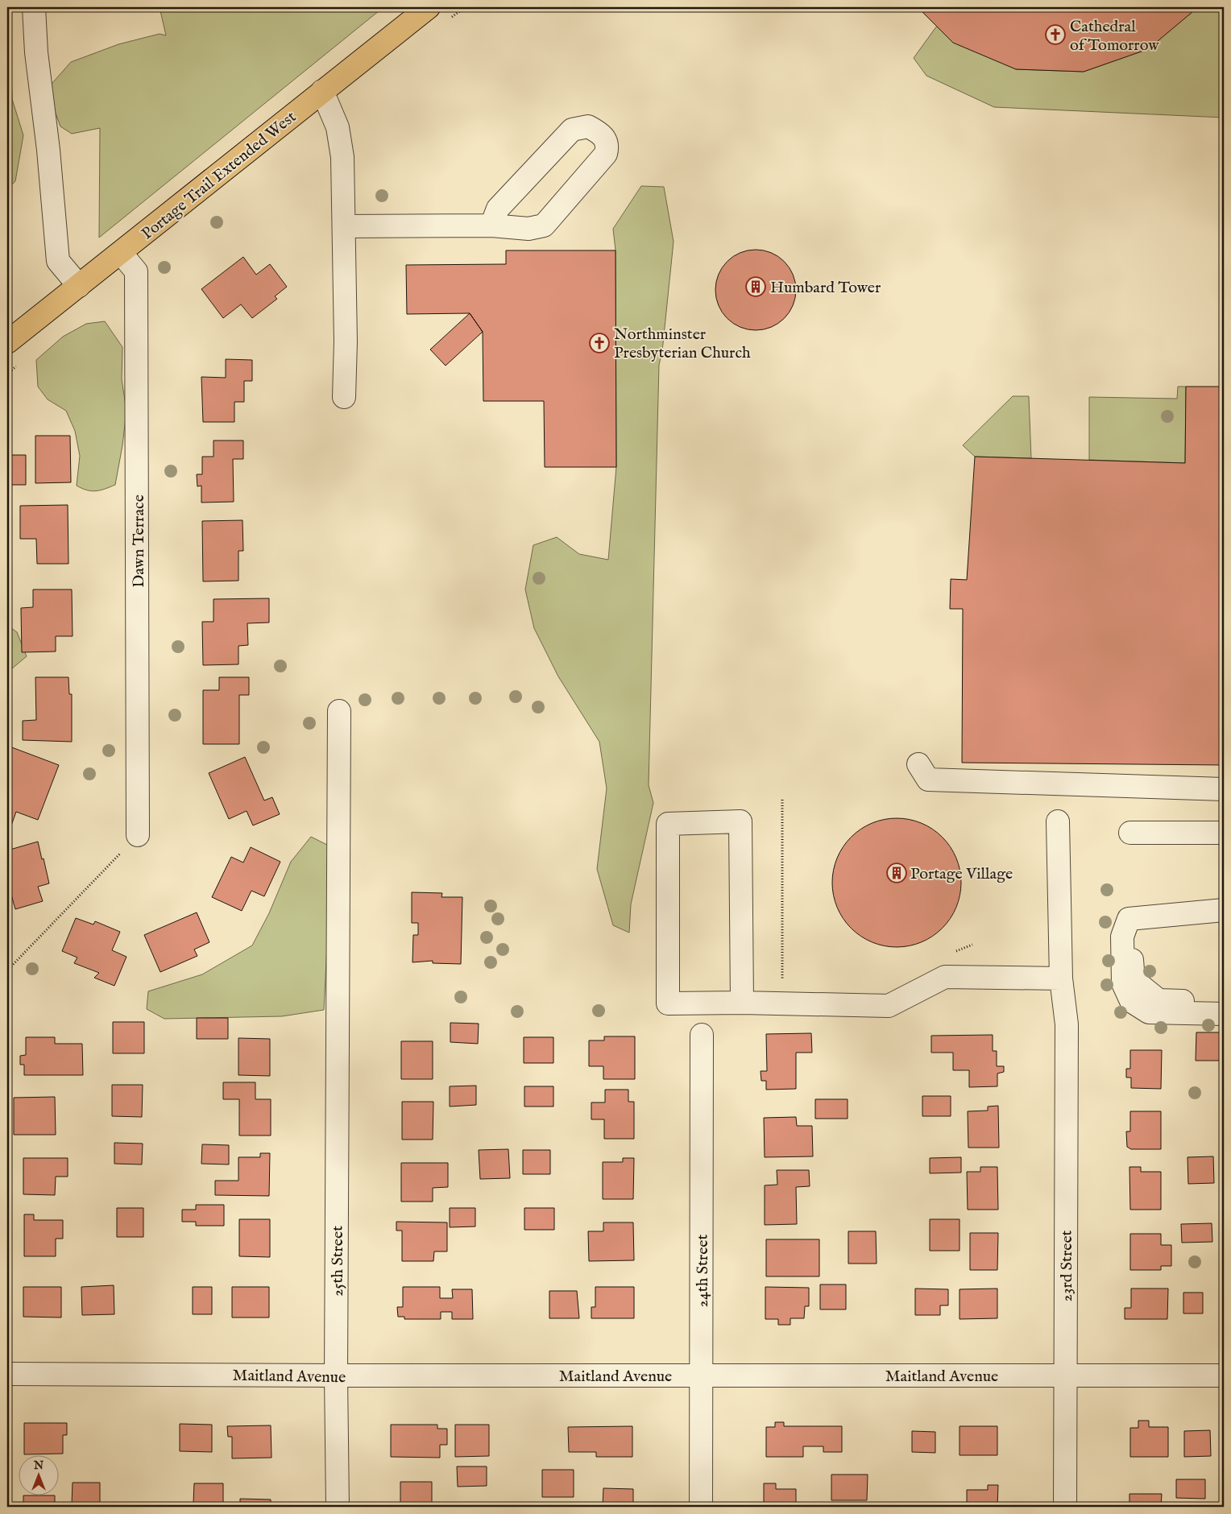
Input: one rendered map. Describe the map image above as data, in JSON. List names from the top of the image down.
{
  "streets": {
    "main road": ["Portage Trail Extended West"],
    "street": [
      "Dawn Terrace",
      "25th Street",
      "23rd Street",
      "24th Street",
      "Maitland Avenue"
    ]
  },
  "crossings": [
    ["Portage Trail Extended West", "Dawn Terrace"],
    ["25th Street", "Maitland Avenue"],
    ["23rd Street", "Maitland Avenue"],
    ["24th Street", "Maitland Avenue"]
  ],
  "places": {
    "church": ["Cathedral of Tomorrow", "Northminster Presbyterian Church"],
    "building": ["Humbard Tower", "Portage Village"]
  },
  "north": "top"
}
